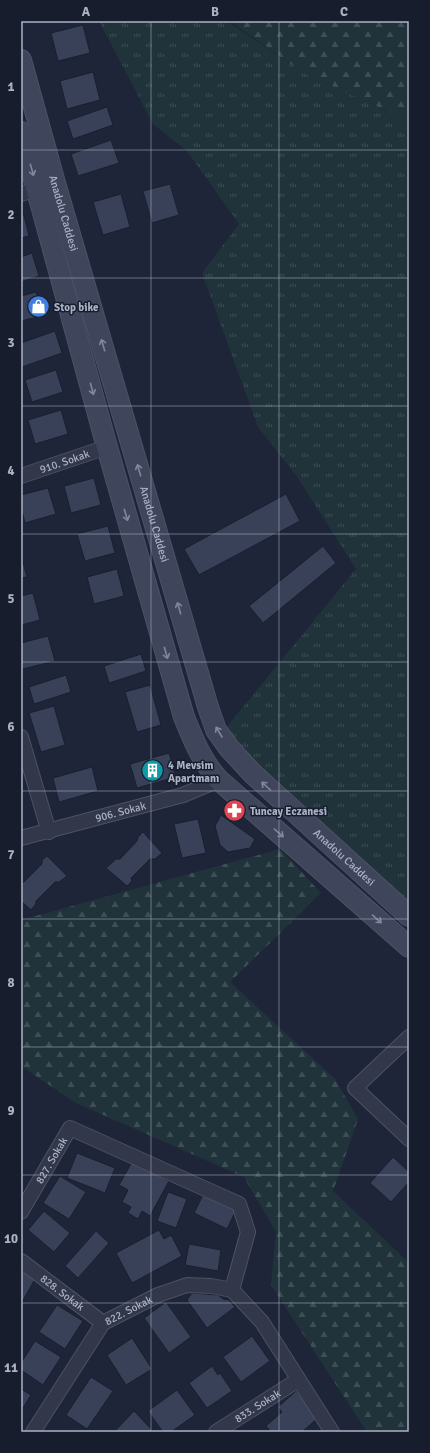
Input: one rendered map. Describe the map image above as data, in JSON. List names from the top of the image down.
{
  "streets": {
    "main road": ["Anadolu Caddesi"],
    "street": [
      "910. Sokak",
      "906. Sokak",
      "827. Sokak",
      "828. Sokak",
      "822. Sokak",
      "833. Sokak"
    ]
  },
  "crossings": [
    ["Anadolu Caddesi", "910. Sokak"],
    ["Anadolu Caddesi", "906. Sokak"],
    ["827. Sokak", "822. Sokak"],
    ["828. Sokak", "822. Sokak"]
  ],
  "places": {
    "shop": ["Stop bike"],
    "building": ["4 Mevsim Apartmanı"],
    "pharmacy": ["Tuncay Eczanesi"]
  },
  "grid": {
    "columns": ["A", "B", "C"],
    "rows": [
      "1",
      "2",
      "3",
      "4",
      "5",
      "6",
      "7",
      "8",
      "9",
      "10",
      "11"
    ]
  }
}
